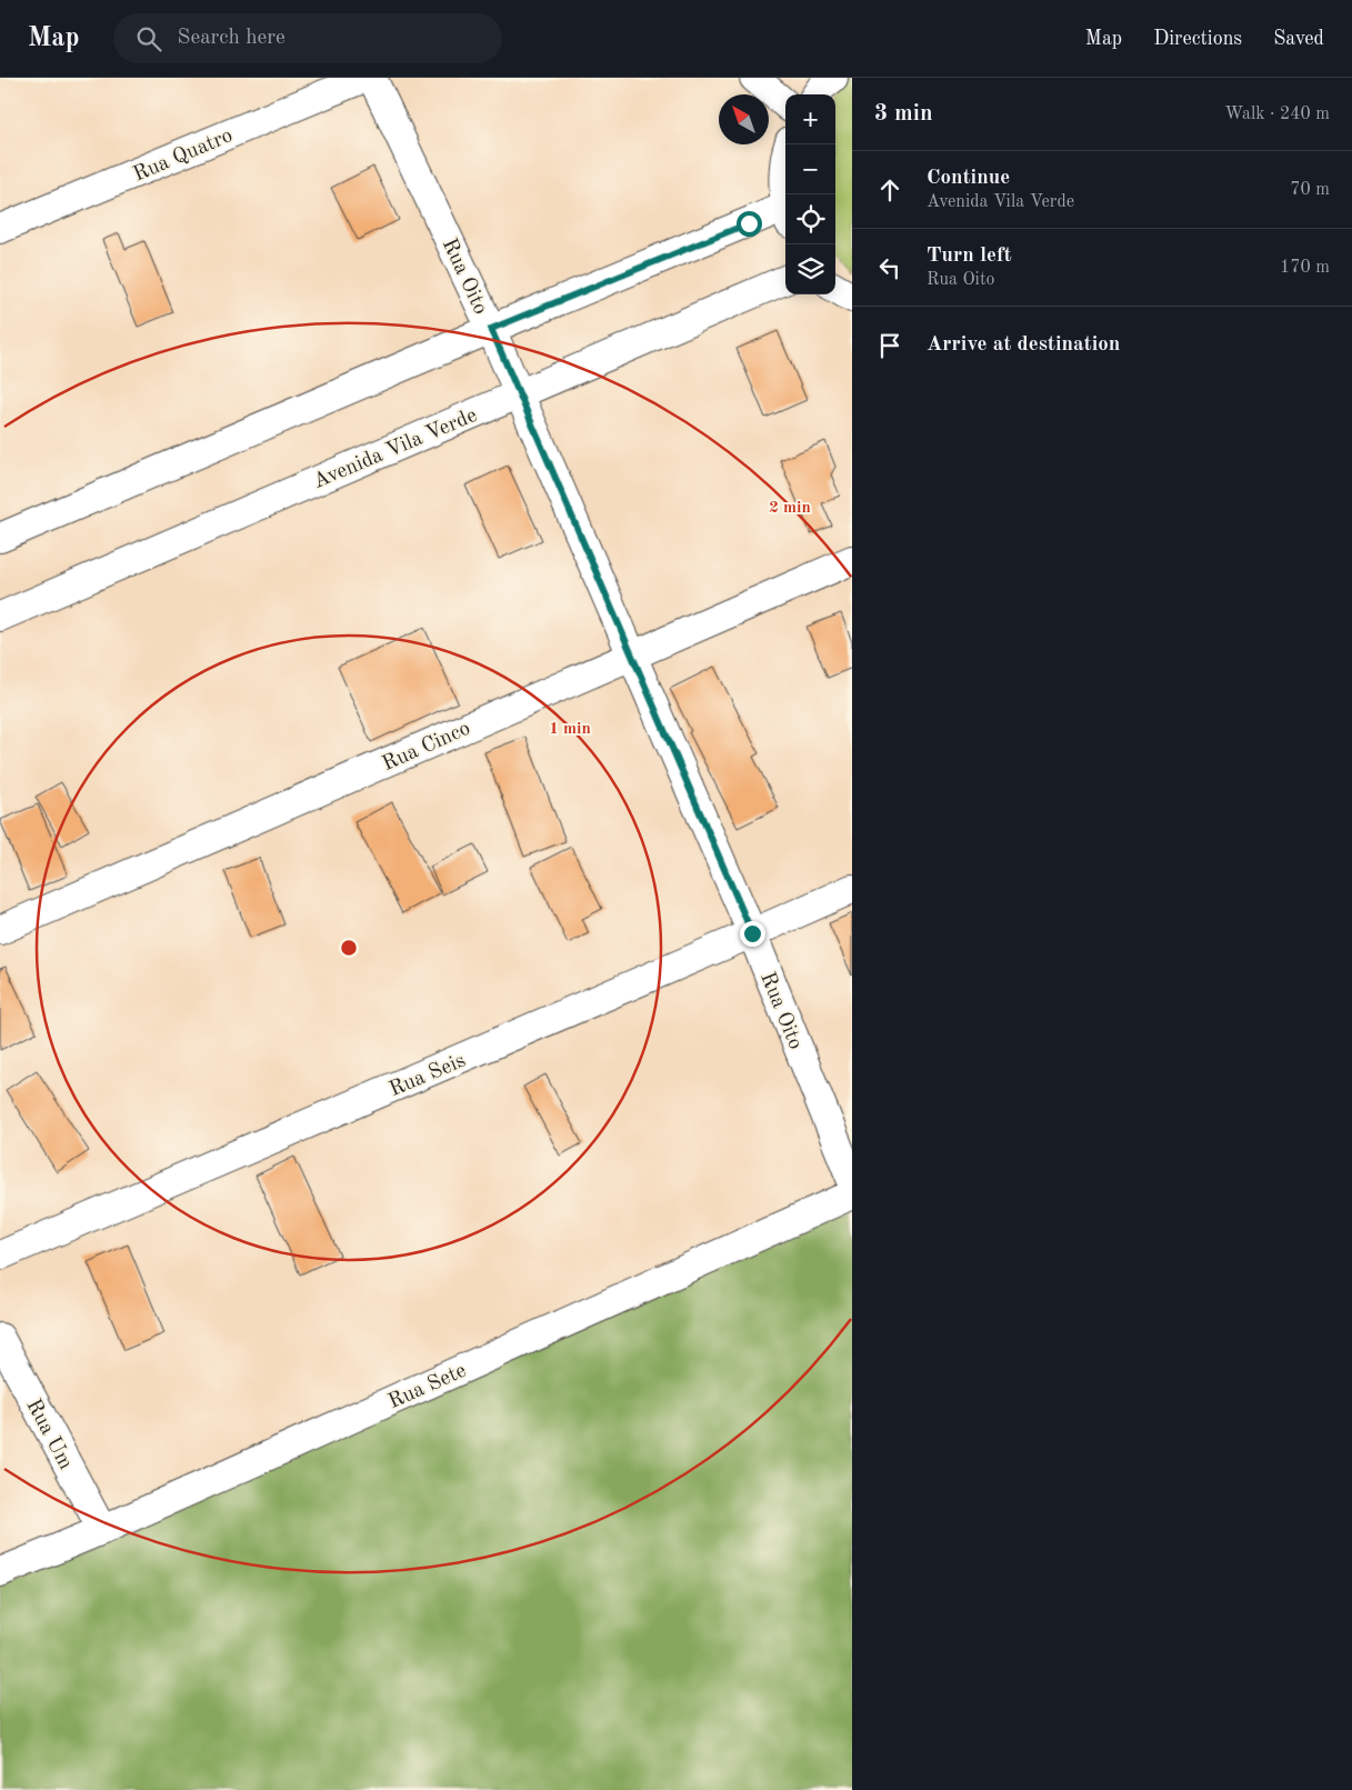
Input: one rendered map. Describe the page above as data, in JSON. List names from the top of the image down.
{
  "streets": {
    "street": [
      "Rua Quatro",
      "Rua Oito",
      "Avenida Vila Verde",
      "Rua Cinco",
      "Rua Seis",
      "Rua Sete",
      "Rua Um"
    ]
  },
  "crossings": [
    ["Rua Oito", "Avenida Vila Verde"],
    ["Rua Oito", "Rua Cinco"],
    ["Rua Oito", "Rua Seis"],
    ["Rua Sete", "Rua Um"]
  ],
  "north": "top left",
  "page": {
    "header": "Map",
    "search": "Search here",
    "nav": ["Map", "Directions", "Saved"],
    "heading": ["3 min", "Walk · 240 m"],
    "map_buttons": ["+", "−"],
    "list": [
      ["Continue", "Avenida Vila Verde", "70 m"],
      ["Turn left", "Rua Oito", "170 m"],
      "Arrive at destination"
    ]
  },
  "rings": ["2 min", "1 min"]
}
